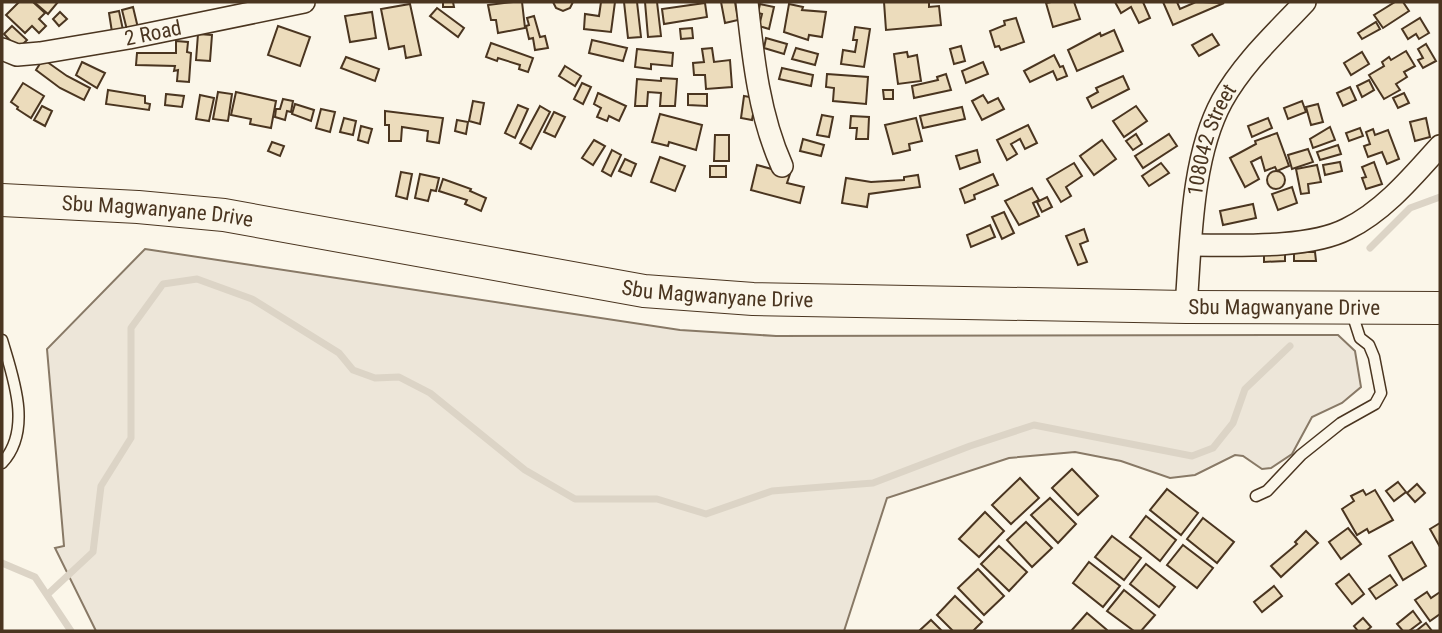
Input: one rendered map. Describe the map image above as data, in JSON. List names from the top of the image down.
{
  "streets": {
    "main road": ["Sbu Magwanyane Drive"],
    "street": ["2 Road", "108042 Street"]
  },
  "crossings": [
    ["108042 Street", "Sbu Magwanyane Drive"]
  ]
}
